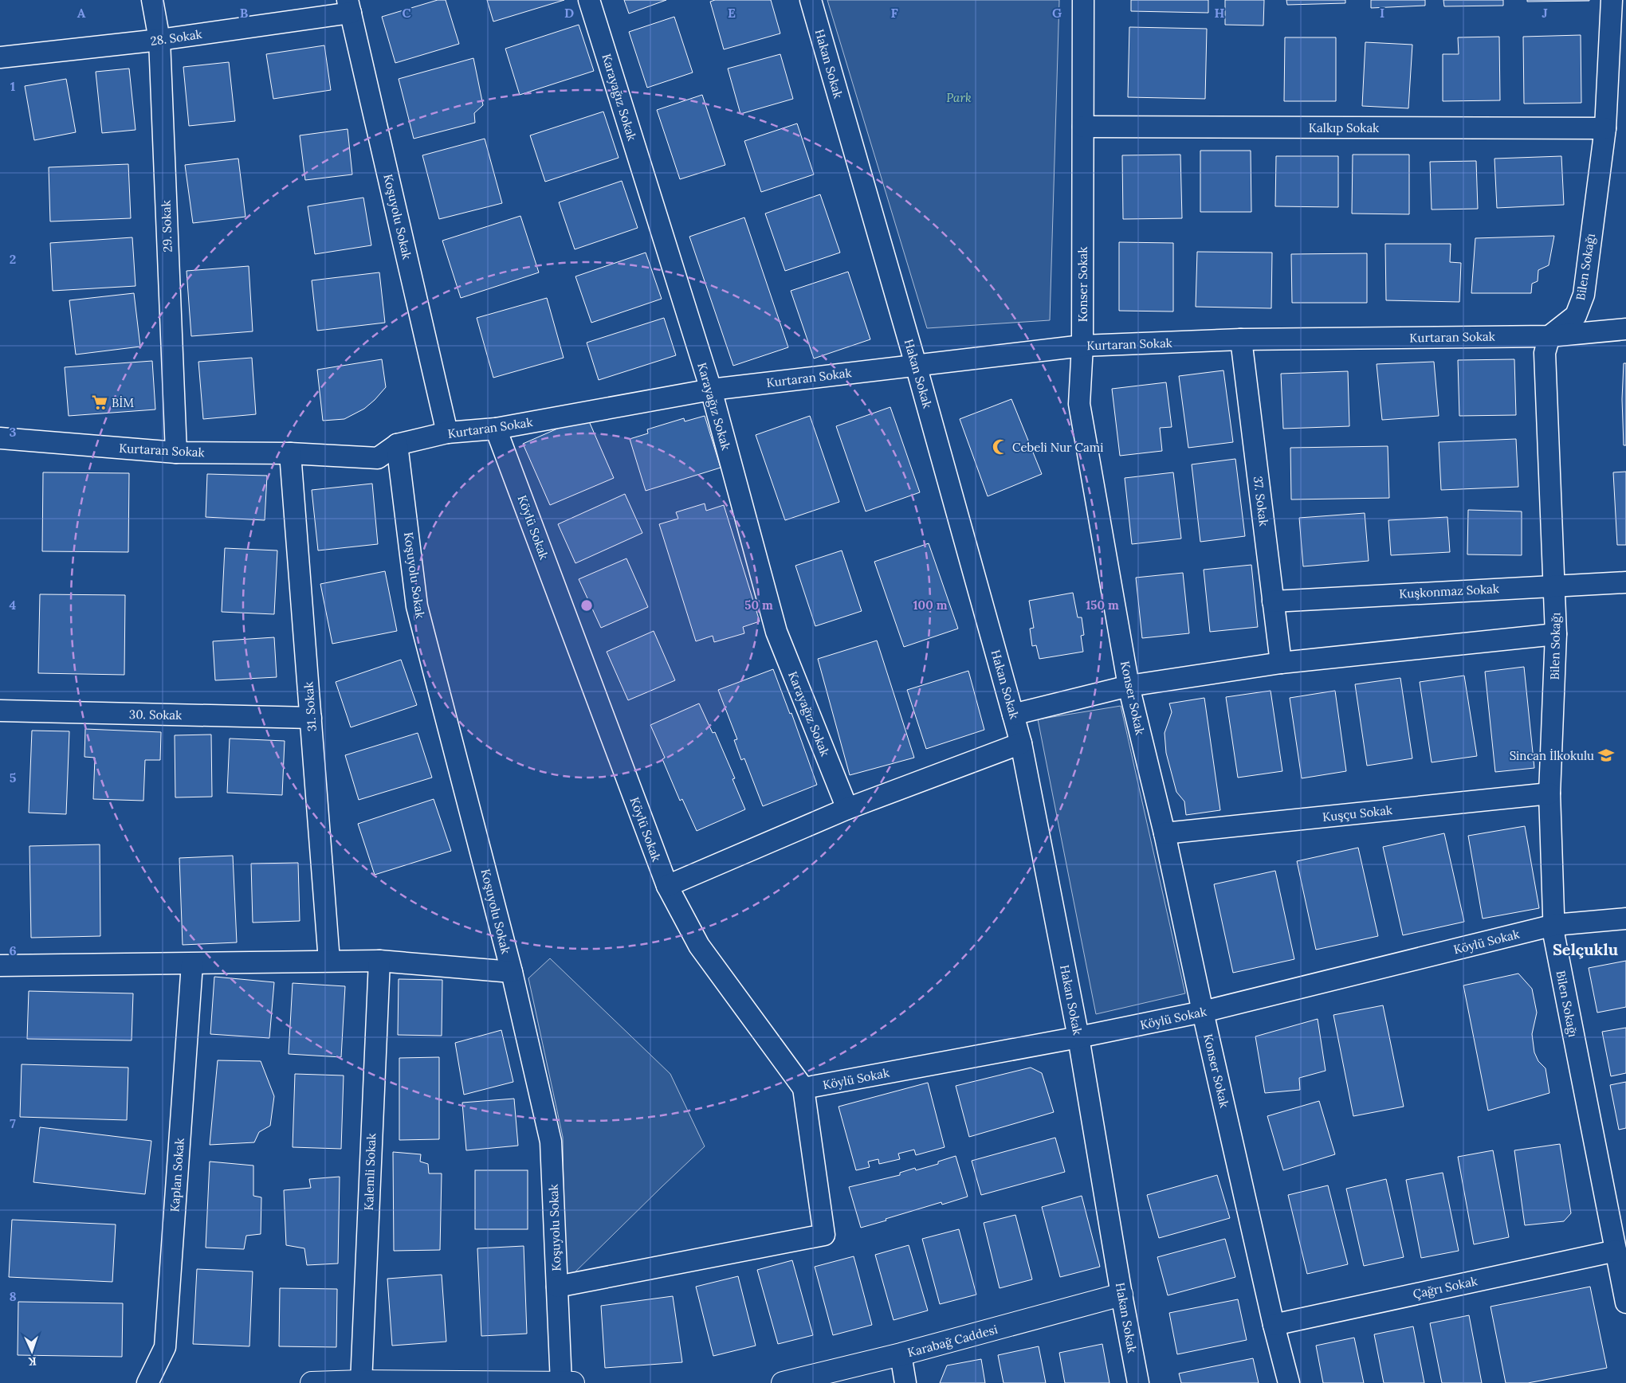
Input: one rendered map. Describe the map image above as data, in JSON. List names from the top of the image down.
{
  "streets": {
    "street": [
      "28. Sokak",
      "Hakan Sokak",
      "Karayağız Sokak",
      "Kalkıp Sokak",
      "Koşuyolu Sokak",
      "29. Sokak",
      "Bilen Sokağı",
      "Konser Sokak",
      "Kurtaran Sokak",
      "37. Sokak",
      "Köylü Sokak",
      "Kuşkonmaz Sokak",
      "31. Sokak",
      "30. Sokak",
      "Kuşçu Sokak",
      "Kalemli Sokak",
      "Kaplan Sokak",
      "Çağrı Sokak",
      "Karabağ Caddesi"
    ]
  },
  "crossings": [
    ["28. Sokak", "Koşuyolu Sokak"],
    ["28. Sokak", "29. Sokak"],
    ["Hakan Sokak", "Kurtaran Sokak"],
    ["Hakan Sokak", "Köylü Sokak"],
    ["Hakan Sokak", "Karabağ Caddesi"],
    ["Karayağız Sokak", "Kurtaran Sokak"],
    ["Kalkıp Sokak", "Bilen Sokağı"],
    ["Kalkıp Sokak", "Konser Sokak"],
    ["Koşuyolu Sokak", "Kurtaran Sokak"],
    ["29. Sokak", "Kurtaran Sokak"],
    ["Bilen Sokağı", "Kurtaran Sokak"],
    ["Bilen Sokağı", "Köylü Sokak"],
    ["Bilen Sokağı", "Kuşkonmaz Sokak"],
    ["Bilen Sokağı", "Kuşçu Sokak"],
    ["Bilen Sokağı", "Çağrı Sokak"],
    ["Konser Sokak", "Kurtaran Sokak"],
    ["Konser Sokak", "Köylü Sokak"],
    ["Konser Sokak", "Kuşçu Sokak"],
    ["Konser Sokak", "Çağrı Sokak"],
    ["Kurtaran Sokak", "37. Sokak"],
    ["Kurtaran Sokak", "Köylü Sokak"],
    ["Kurtaran Sokak", "31. Sokak"],
    ["37. Sokak", "Kuşkonmaz Sokak"],
    ["31. Sokak", "30. Sokak"]
  ],
  "districts": ["Selçuklu"],
  "parks": ["Park"],
  "places": {
    "supermarket": ["BİM"],
    "mosque": ["Cebeli Nur Cami"],
    "school or university": ["Sincan İlkokulu"]
  },
  "north": "bottom",
  "grid": {
    "columns": [
      "A",
      "B",
      "C",
      "D",
      "E",
      "F",
      "G",
      "H",
      "I",
      "J"
    ],
    "rows": [
      "1",
      "2",
      "3",
      "4",
      "5",
      "6",
      "7",
      "8"
    ]
  },
  "rings": ["50 m", "100 m", "150 m"]
}
